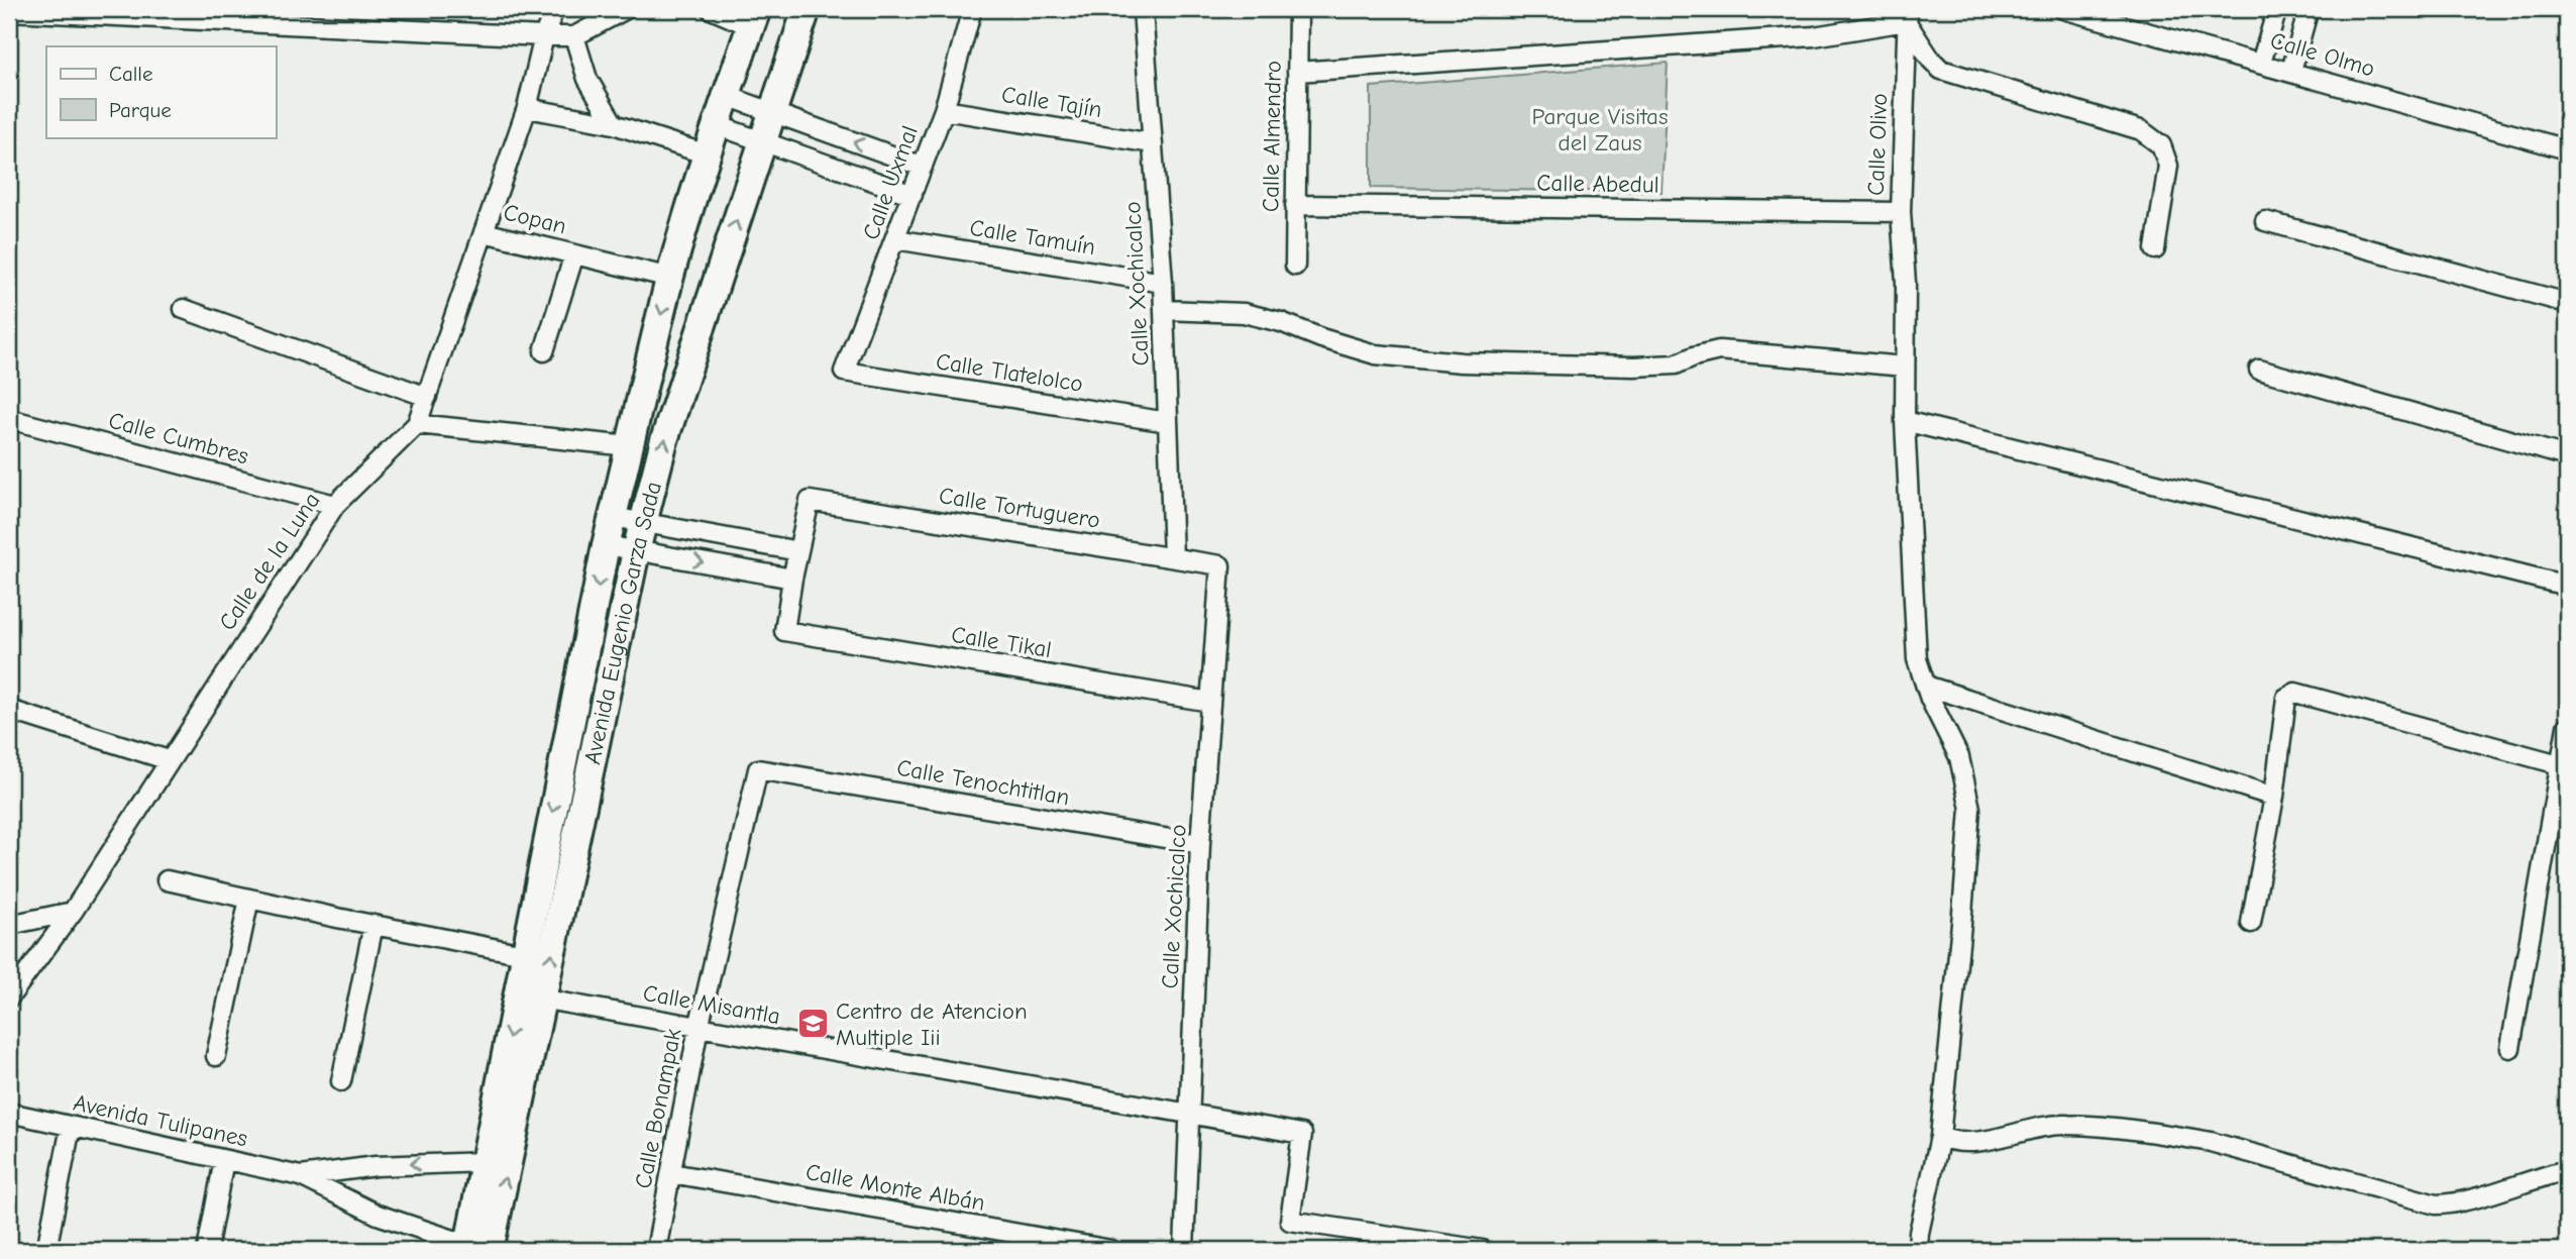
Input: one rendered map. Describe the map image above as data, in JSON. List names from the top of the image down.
{
  "streets": {
    "main road": ["Avenida Eugenio Garza Sada"],
    "street": [
      "Calle Olmo",
      "Calle Tajín",
      "Calle Almendro",
      "Calle Olivo",
      "Calle Uxmal",
      "Calle Abedul",
      "Copan",
      "Calle Tamuín",
      "Calle Xochicalco",
      "Calle Tlatelolco",
      "Calle Cumbres",
      "Calle Tortuguero",
      "Calle de la Luna",
      "Calle Tikal",
      "Calle Tenochtitlan",
      "Calle Misantla",
      "Calle Bonampak",
      "Avenida Tulipanes",
      "Calle Monte Albán"
    ]
  },
  "crossings": [
    ["Calle Tajín", "Calle Uxmal"],
    ["Calle Tajín", "Calle Xochicalco"],
    ["Calle Almendro", "Calle Abedul"],
    ["Calle Olivo", "Calle Abedul"],
    ["Calle Uxmal", "Calle Tamuín"],
    ["Calle Uxmal", "Calle Tlatelolco"],
    ["Copan", "Calle de la Luna"],
    ["Copan", "Avenida Eugenio Garza Sada"],
    ["Calle Tamuín", "Calle Xochicalco"],
    ["Calle Xochicalco", "Calle Tlatelolco"],
    ["Calle Xochicalco", "Calle Tortuguero"],
    ["Calle Xochicalco", "Calle Tikal"],
    ["Calle Xochicalco", "Calle Tenochtitlan"],
    ["Calle Xochicalco", "Calle Misantla"],
    ["Calle Cumbres", "Calle de la Luna"],
    ["Avenida Eugenio Garza Sada", "Calle Misantla"],
    ["Avenida Eugenio Garza Sada", "Avenida Tulipanes"],
    ["Calle Tenochtitlan", "Calle Bonampak"],
    ["Calle Misantla", "Calle Bonampak"],
    ["Calle Bonampak", "Calle Monte Albán"]
  ],
  "parks": ["Parque Visitas del Zaus"],
  "places": {
    "school or university": ["Centro de Atencion Multiple Iii"]
  },
  "legend": ["Calle", "Parque"]
}
